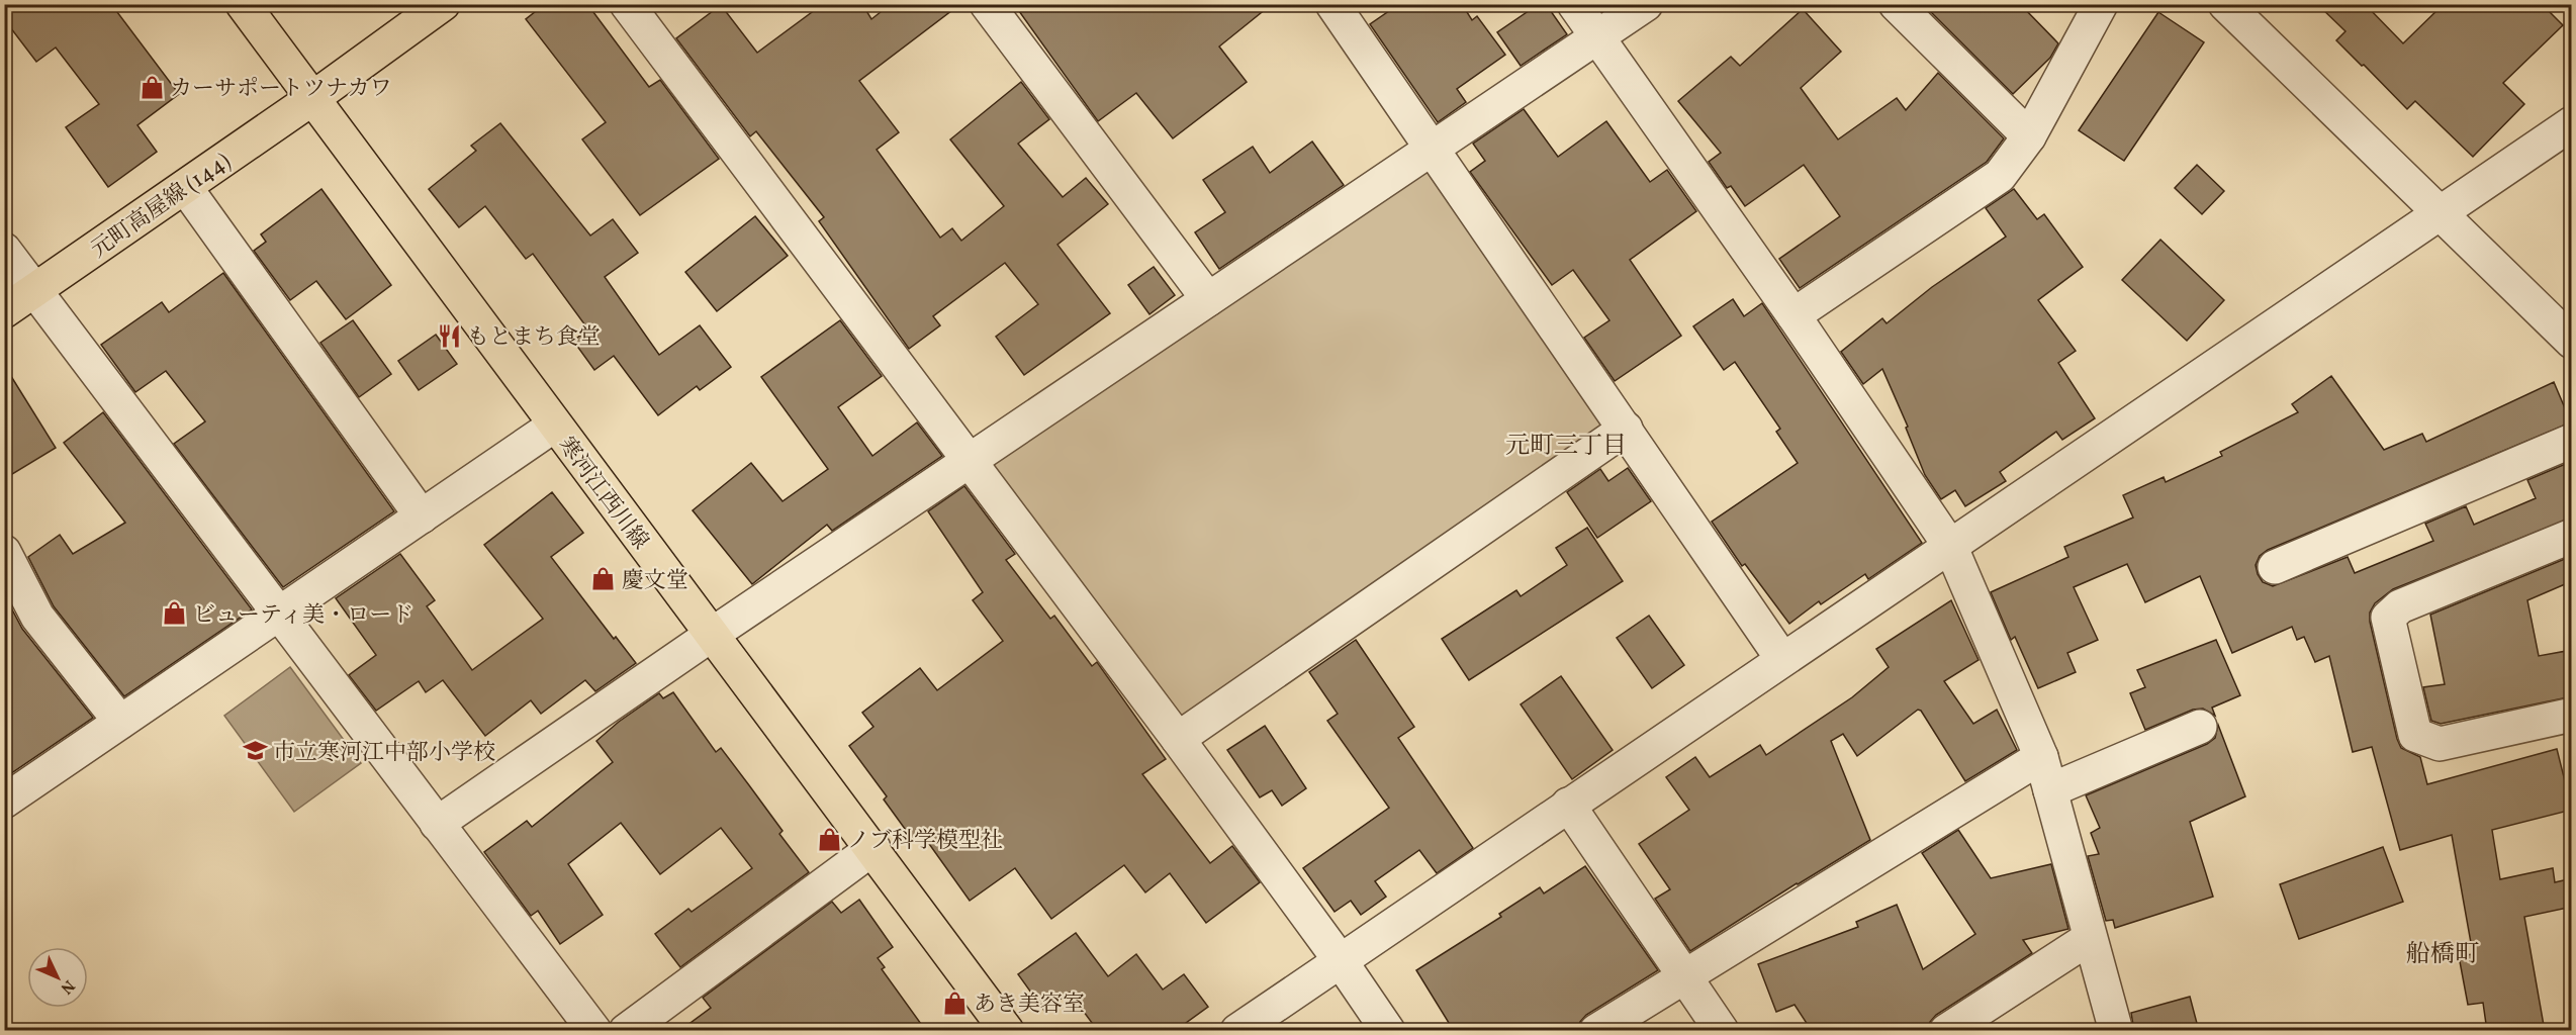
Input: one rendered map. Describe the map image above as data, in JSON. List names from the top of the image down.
{
  "streets": {
    "main road": ["元町高屋線 (144)", "寒河江西川線"]
  },
  "crossings": [
    ["元町高屋線 (144)", "寒河江西川線"]
  ],
  "districts": ["元町三丁目", "船橋町"],
  "places": {
    "shop": [
      "カーサポートツナカワ",
      "慶文堂",
      "ビューティ美・ロード",
      "ノブ科学模型社",
      "あき美容室"
    ],
    "restaurant": ["もとまち食堂"],
    "school or university": ["市立寒河江中部小学校"]
  },
  "north": "bottom right"
}
